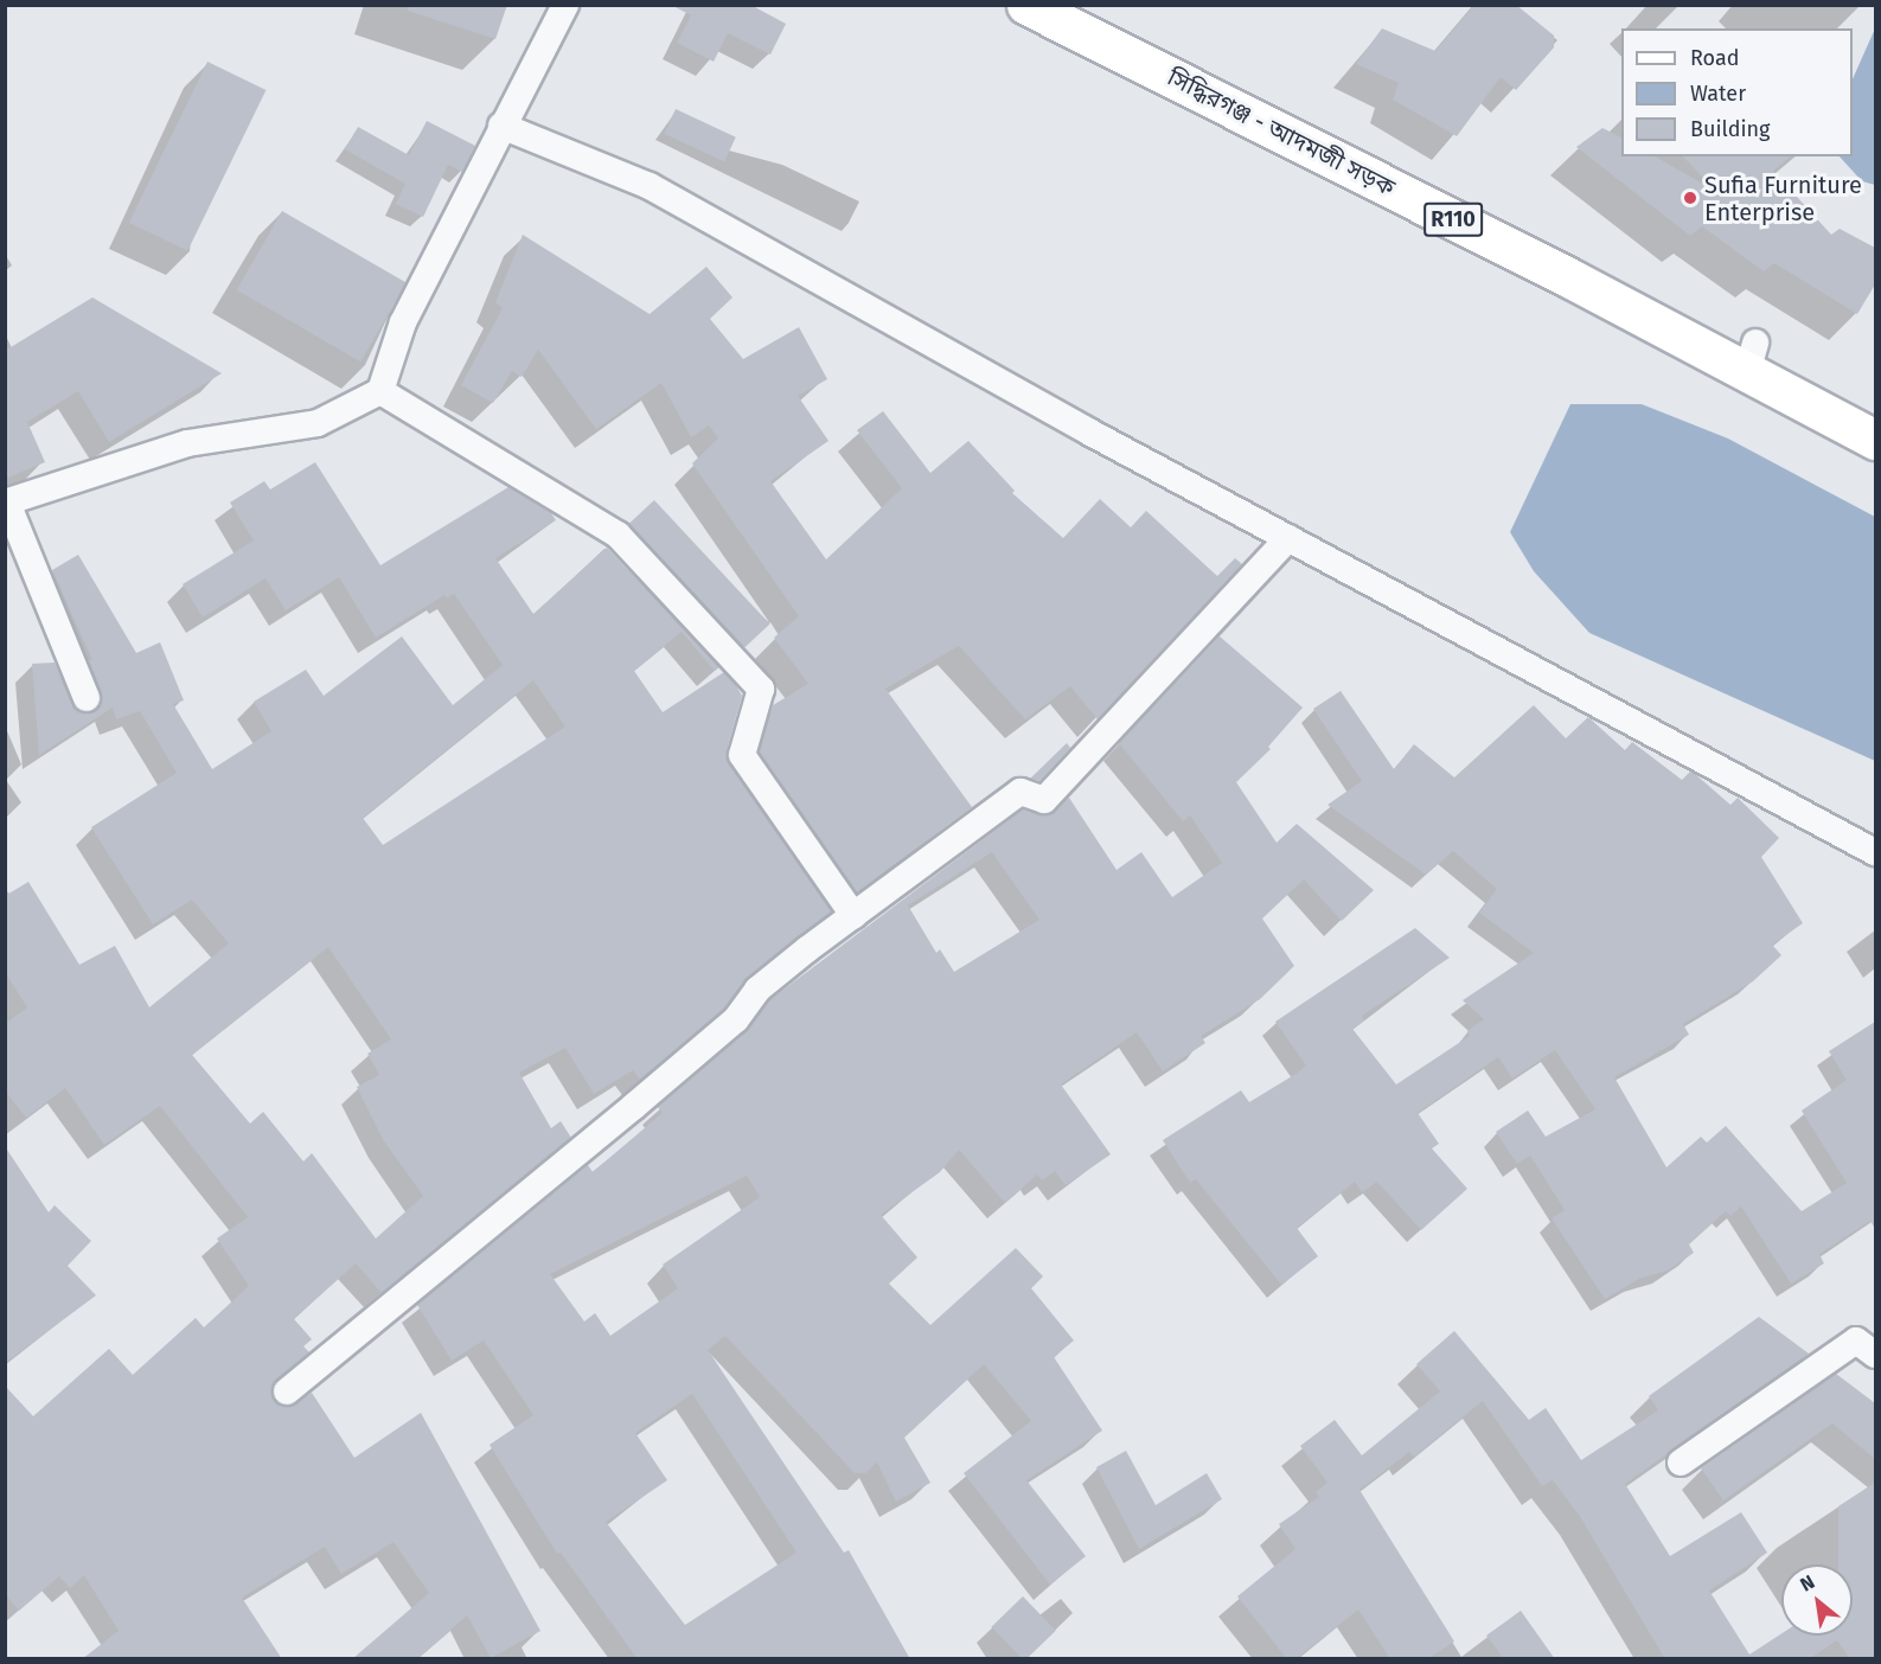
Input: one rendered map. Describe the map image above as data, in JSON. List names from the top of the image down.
{
  "streets": {
    "main road": ["সিদ্ধিরগঞ্জ - আদমজী সড়ক", "R110"]
  },
  "places": ["Sufia Furniture Enterprise"],
  "legend": ["Road", "Water", "Building"],
  "north": "top left"
}
